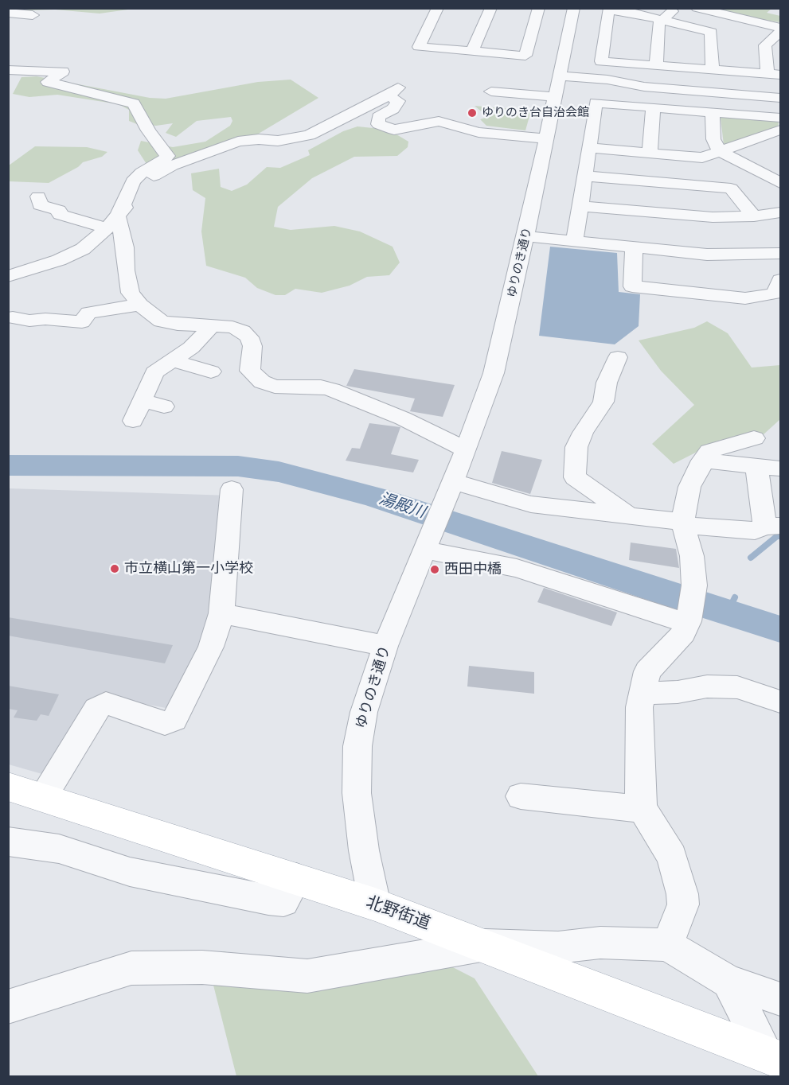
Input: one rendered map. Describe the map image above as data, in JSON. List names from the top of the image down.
{
  "streets": {
    "main road": ["北野街道"],
    "street": ["ゆりのき通り"]
  },
  "crossings": [
    ["ゆりのき通り", "北野街道"]
  ],
  "water": ["湯殿川"],
  "places": ["ゆりのき台自治会館", "市立横山第一小学校", "西田中橋"]
}
